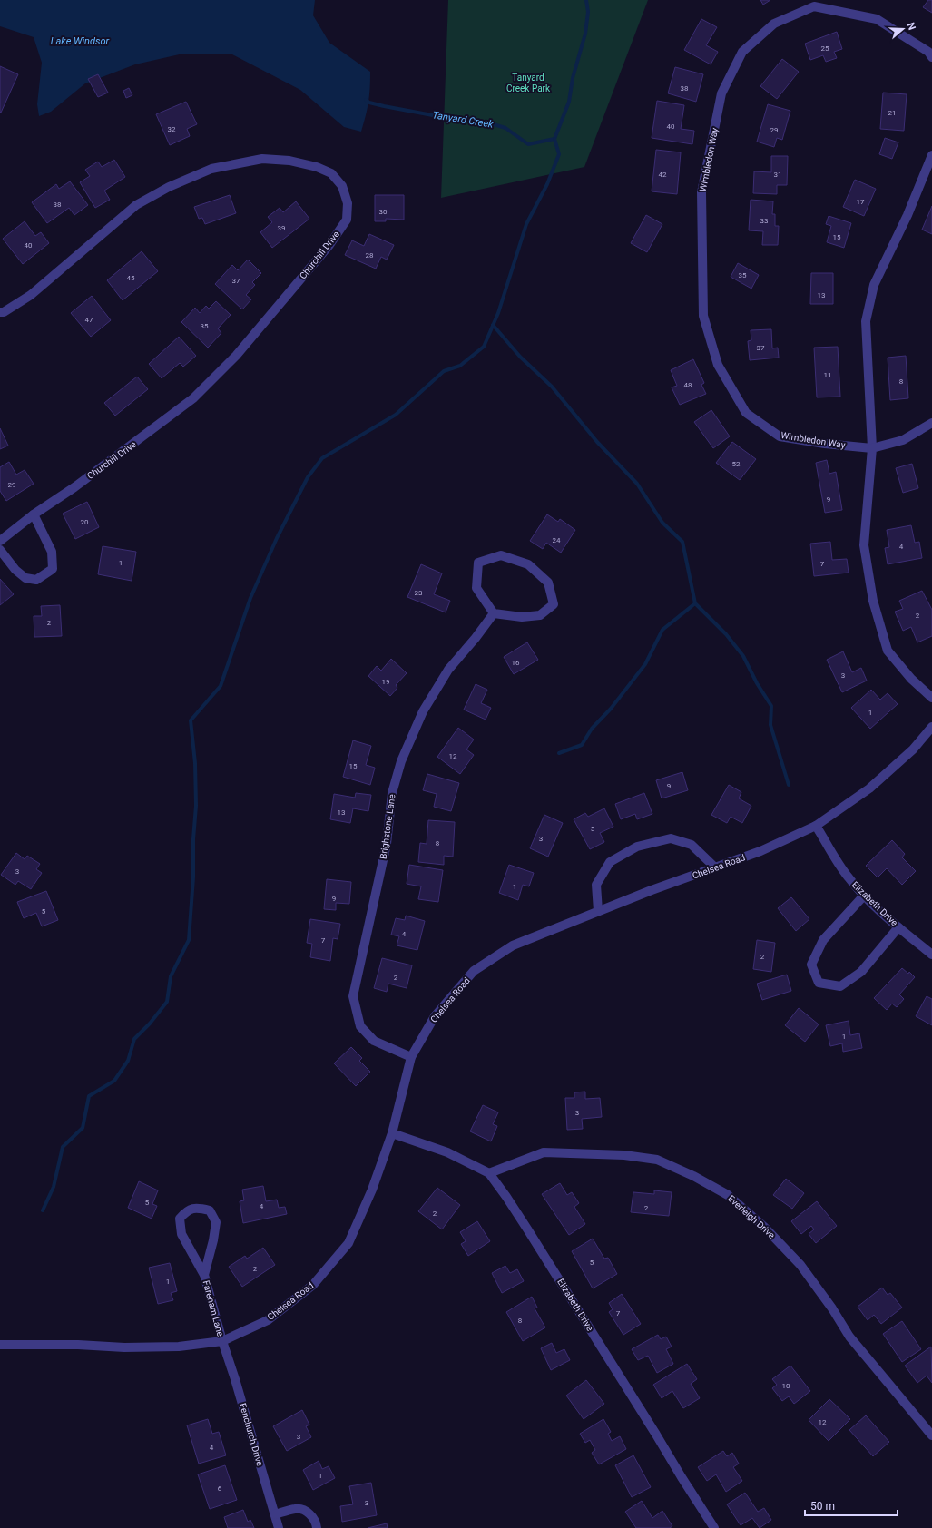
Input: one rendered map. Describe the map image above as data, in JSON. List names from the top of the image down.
{
  "streets": {
    "street": [
      "Wimbledon Way",
      "Churchill Drive",
      "Brighstone Lane",
      "Chelsea Road",
      "Elizabeth Drive",
      "Everleigh Drive",
      "Fareham Lane",
      "Fenchurch Drive"
    ]
  },
  "crossings": [
    ["Brighstone Lane", "Chelsea Road"],
    ["Chelsea Road", "Elizabeth Drive"],
    ["Chelsea Road", "Fareham Lane"],
    ["Chelsea Road", "Fenchurch Drive"],
    ["Elizabeth Drive", "Everleigh Drive"],
    ["Fareham Lane", "Fenchurch Drive"]
  ],
  "water": ["Lake Windsor", "Tanyard Creek"],
  "parks": ["Tanyard Creek Park"],
  "house_numbers": [
    "25",
    "38",
    "21",
    "40",
    "32",
    "29",
    "42",
    "31",
    "17",
    "38",
    "30",
    "33",
    "39",
    "15",
    "40",
    "28",
    "35",
    "45",
    "37",
    "13",
    "47",
    "35",
    "37",
    "11",
    "8",
    "48",
    "52",
    "29",
    "9",
    "20",
    "24",
    "4",
    "1",
    "7",
    "23",
    "2",
    "2",
    "16",
    "3",
    "19",
    "1",
    "12",
    "15",
    "9",
    "13",
    "5",
    "3",
    "8",
    "3",
    "1",
    "9",
    "5",
    "4",
    "7",
    "2",
    "2",
    "1",
    "3",
    "5",
    "4",
    "2",
    "2",
    "5",
    "2",
    "1",
    "7",
    "8",
    "10",
    "12",
    "3",
    "4",
    "1",
    "6",
    "3"
  ],
  "scale_bar": "50 m",
  "north": "right"
}
